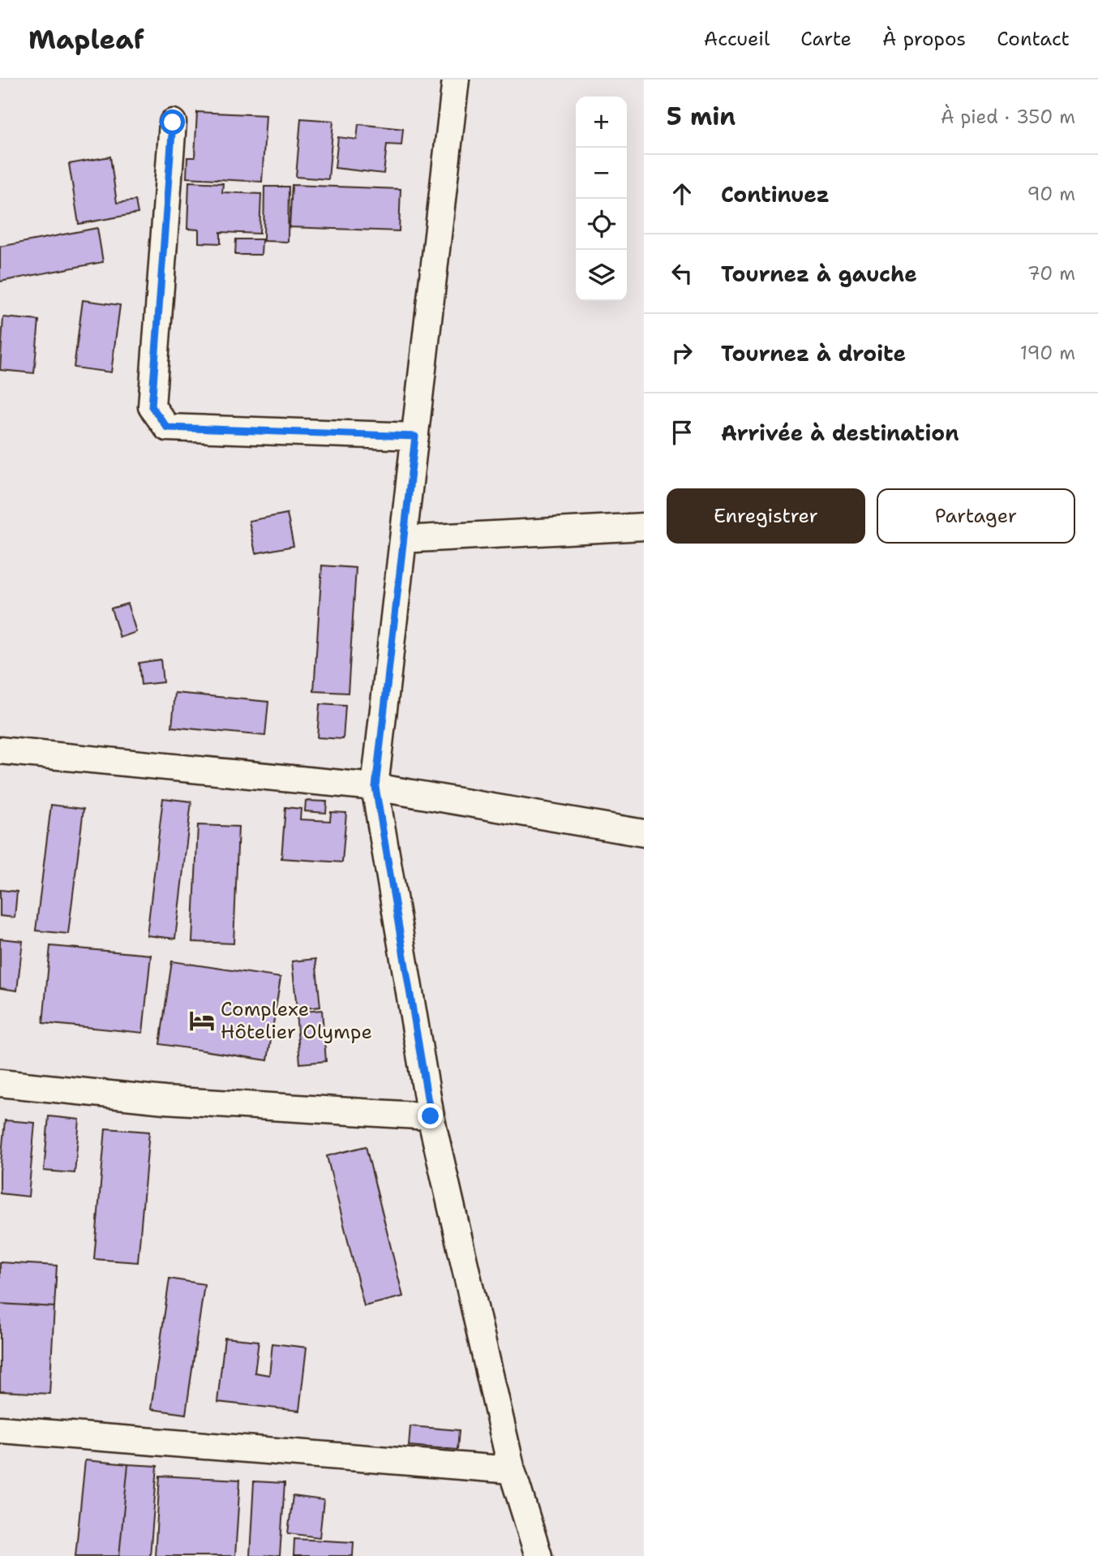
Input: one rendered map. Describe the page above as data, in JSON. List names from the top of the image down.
{
  "places": {
    "hotel": ["Complexe Hôtelier Olympe"]
  },
  "page": {
    "header": "Mapleaf",
    "nav": [
      "Accueil",
      "Carte",
      "À propos",
      "Contact"
    ],
    "heading": ["5 min", "À pied · 350 m"],
    "map_buttons": ["+", "−"],
    "list": [
      ["Continuez", "90 m"],
      ["Tournez à gauche", "70 m"],
      ["Tournez à droite", "190 m"],
      "Arrivée à destination"
    ],
    "buttons": ["Enregistrer", "Partager"]
  }
}
